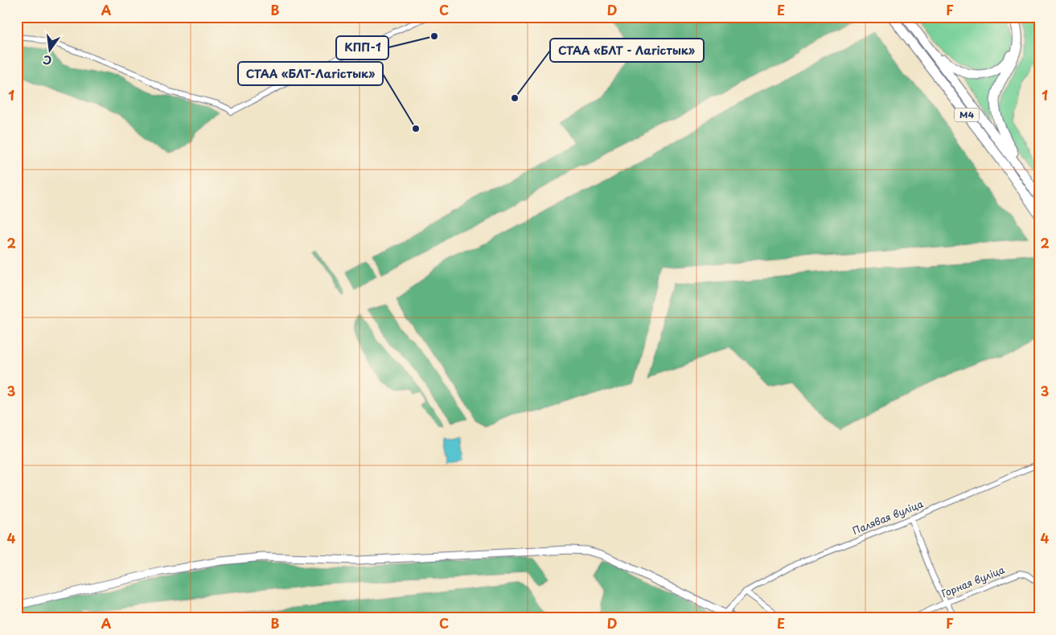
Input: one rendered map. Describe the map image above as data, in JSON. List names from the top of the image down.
{
  "streets": {
    "highway": ["М4"],
    "street": ["Палявая вуліца", "Горная вуліца"]
  },
  "places": ["КПП-1", "СТАА «БЛТ - Лагістык»", "СТАА «БЛТ-Лагістык»"],
  "north": "bottom",
  "grid": {
    "columns": [
      "A",
      "B",
      "C",
      "D",
      "E",
      "F"
    ],
    "rows": [
      "1",
      "2",
      "3",
      "4"
    ]
  }
}
